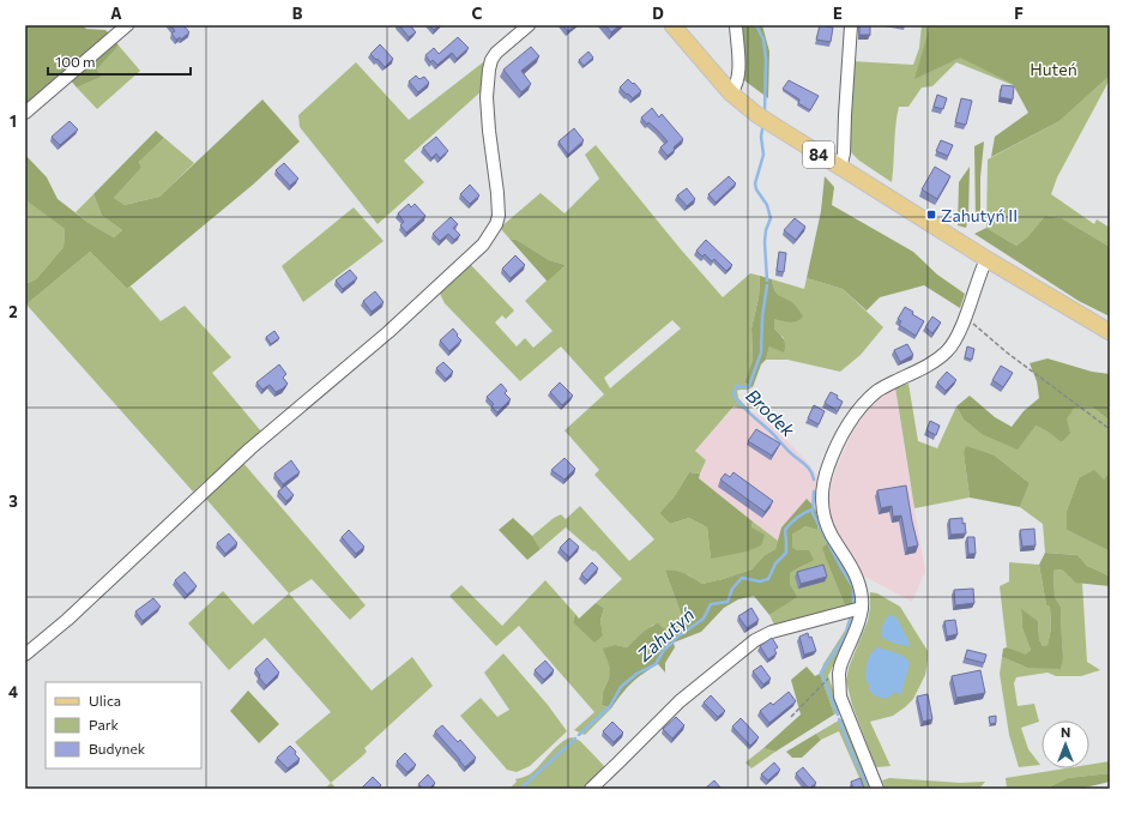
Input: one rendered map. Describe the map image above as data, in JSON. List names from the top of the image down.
{
  "streets": {
    "main road": ["84"]
  },
  "water": ["Brodek", "Zahutyń"],
  "parks": ["Huteń"],
  "places": {
    "transit": ["Zahutyń II"]
  },
  "legend": ["Ulica", "Park", "Budynek"],
  "scale_bar": "100 m",
  "north": "top",
  "grid": {
    "columns": [
      "A",
      "B",
      "C",
      "D",
      "E",
      "F"
    ],
    "rows": [
      "1",
      "2",
      "3",
      "4"
    ]
  }
}
